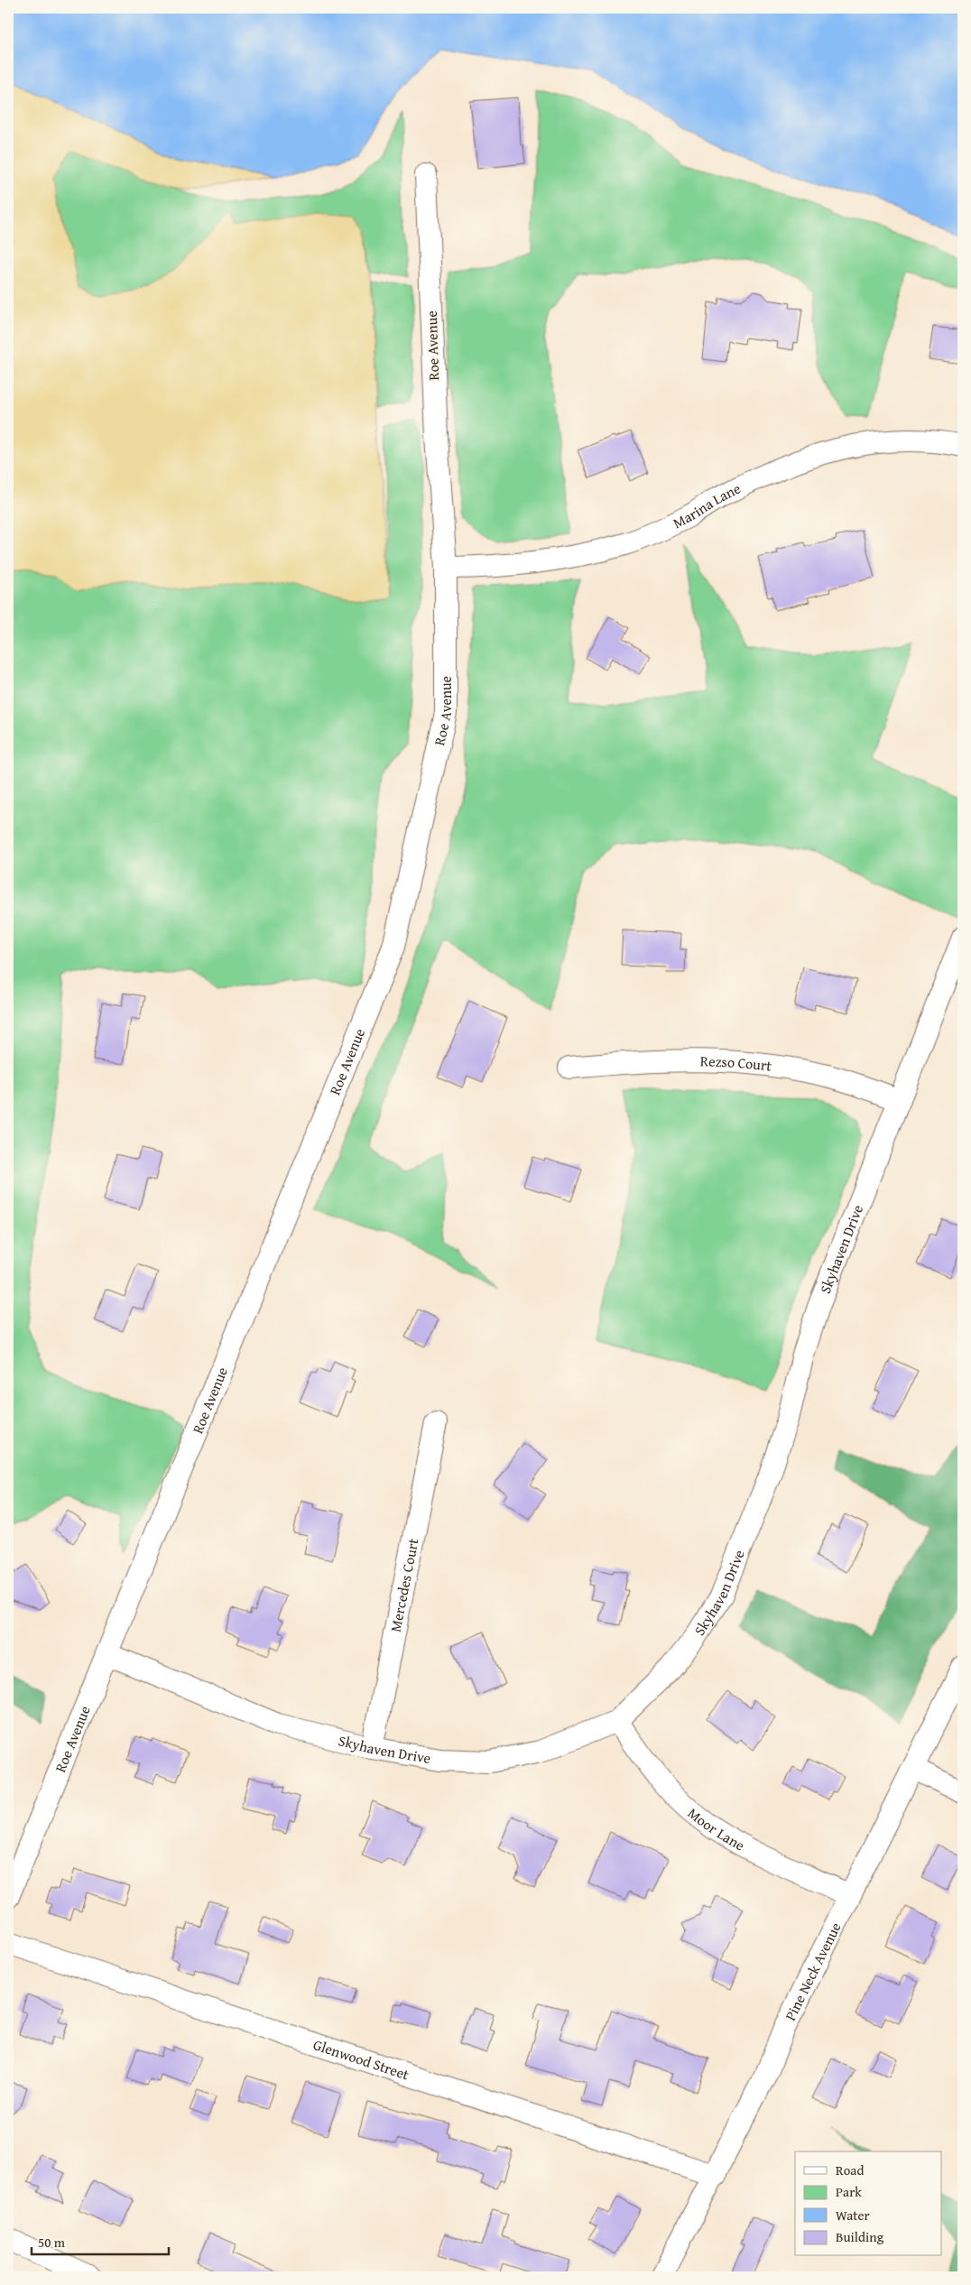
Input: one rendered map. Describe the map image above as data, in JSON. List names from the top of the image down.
{
  "streets": {
    "street": [
      "Roe Avenue",
      "Marina Lane",
      "Rezso Court",
      "Skyhaven Drive",
      "Mercedes Court",
      "Moor Lane",
      "Pine Neck Avenue",
      "Glenwood Street"
    ]
  },
  "crossings": [
    ["Roe Avenue", "Marina Lane"],
    ["Roe Avenue", "Skyhaven Drive"],
    ["Rezso Court", "Skyhaven Drive"],
    ["Skyhaven Drive", "Mercedes Court"],
    ["Skyhaven Drive", "Moor Lane"],
    ["Moor Lane", "Pine Neck Avenue"],
    ["Pine Neck Avenue", "Glenwood Street"]
  ],
  "legend": [
    "Road",
    "Park",
    "Water",
    "Building"
  ],
  "scale_bar": "50 m"
}
